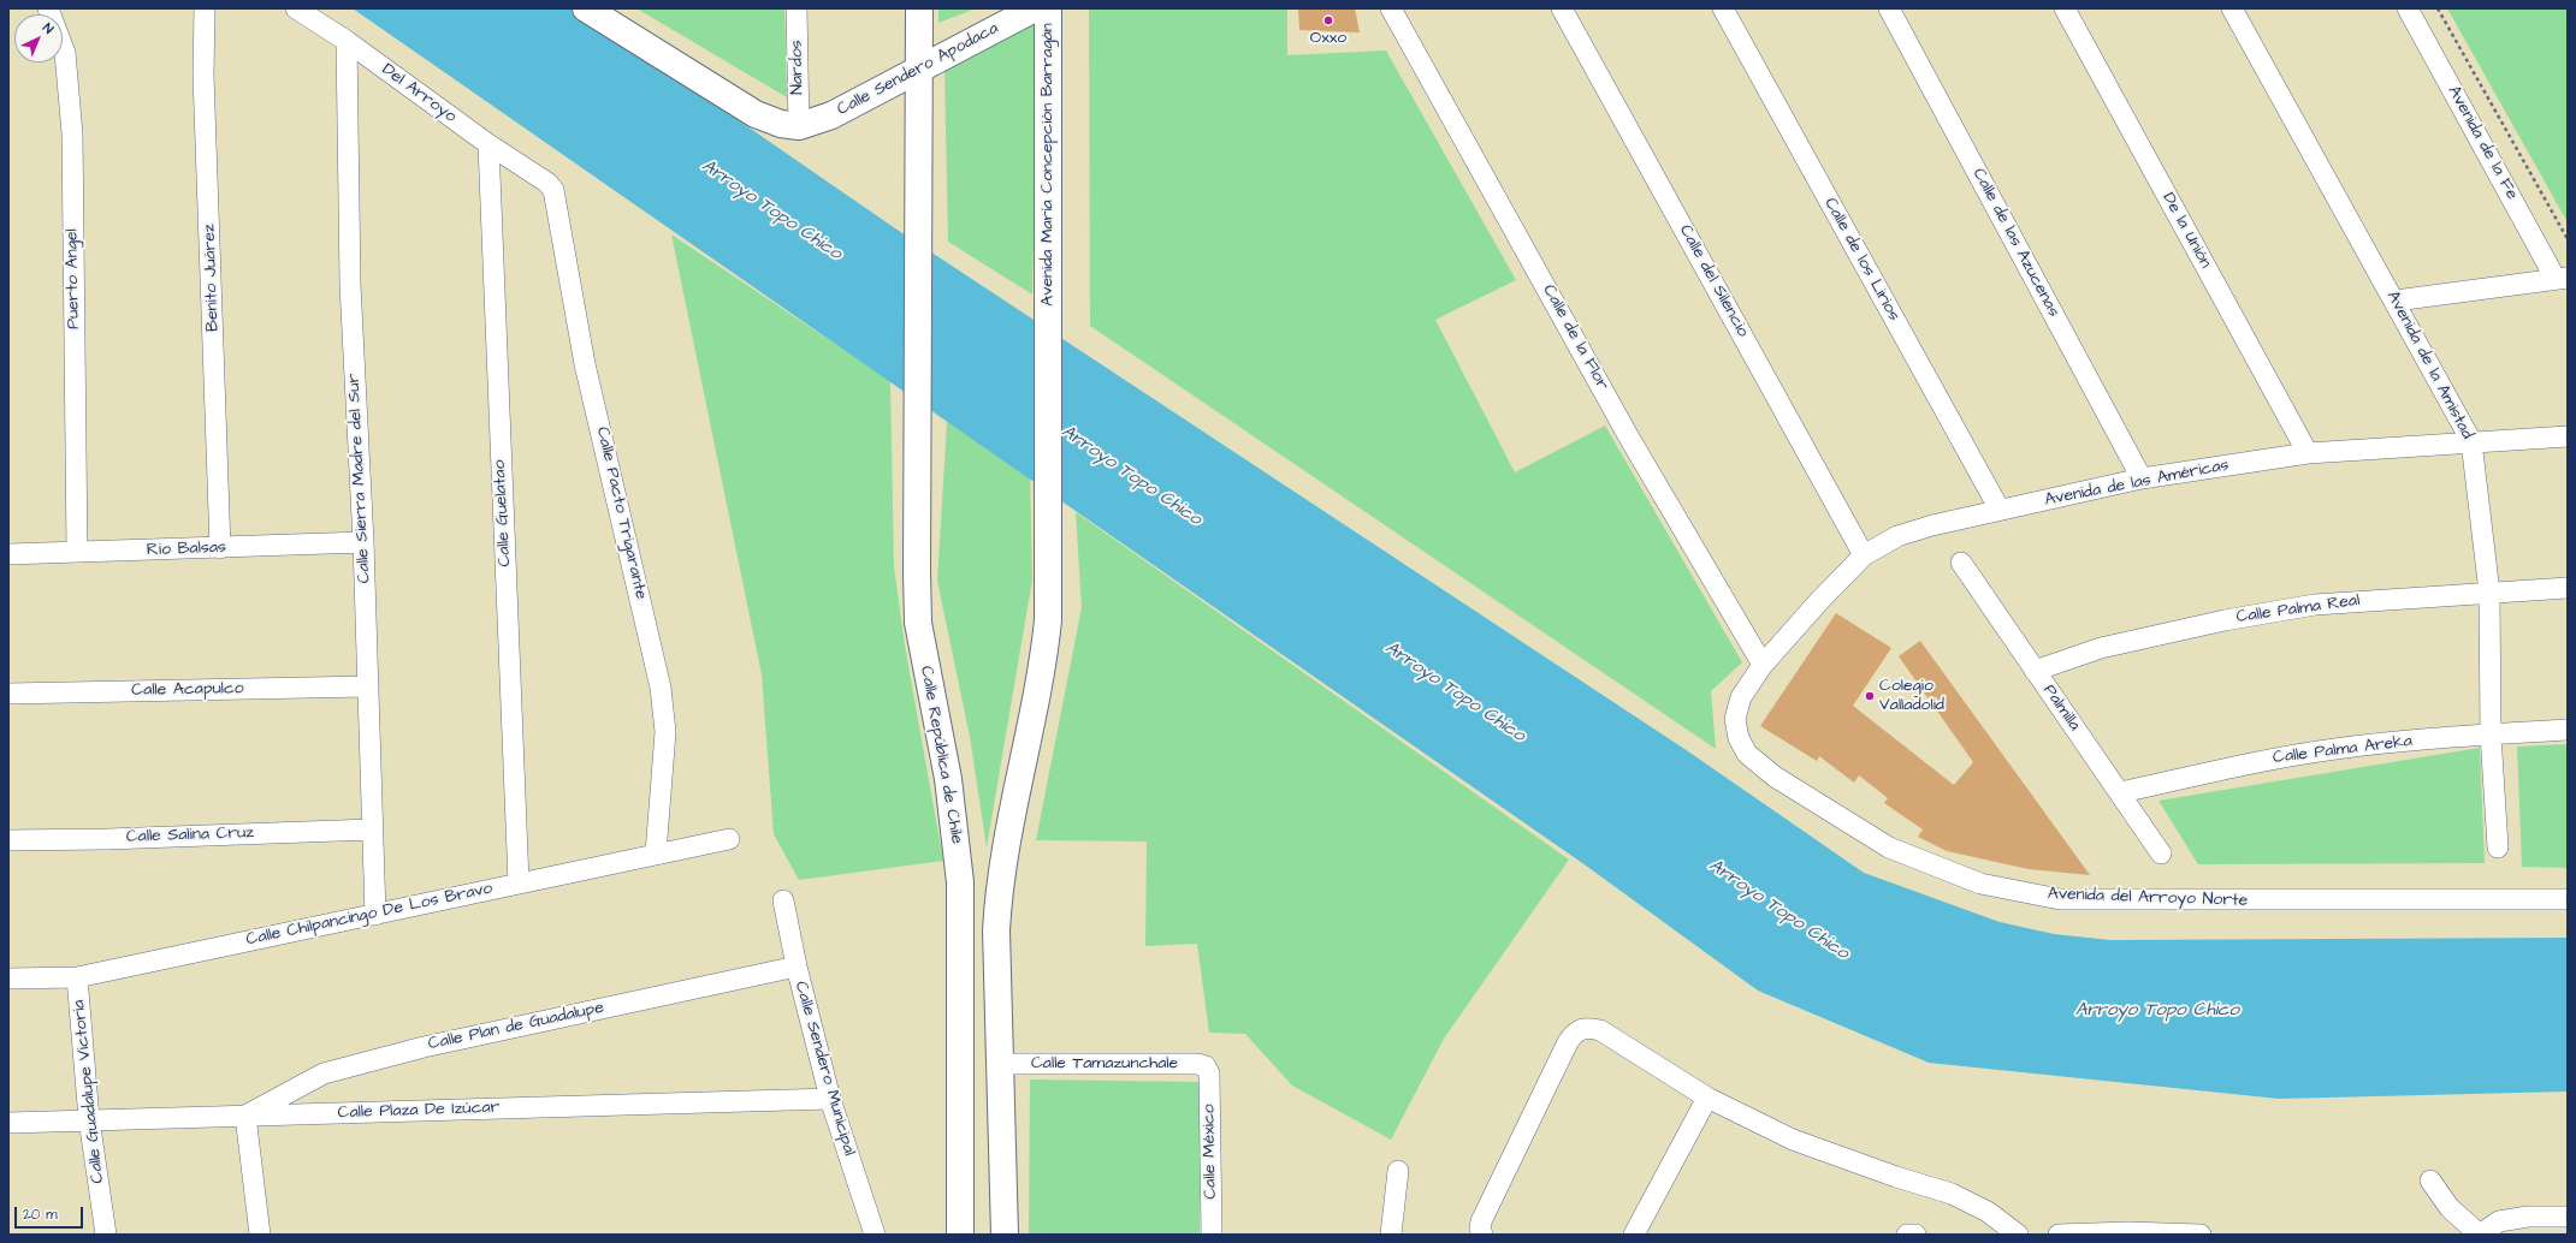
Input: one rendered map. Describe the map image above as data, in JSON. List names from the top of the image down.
{
  "streets": {
    "street": [
      "Nardos",
      "Calle Sendero Apodaca",
      "Del Arroyo",
      "Avenida de la Fe",
      "Avenida María Concepción Barragán",
      "De la Unión",
      "Calle de las Azucenas",
      "Calle de los Lirios",
      "Benito Juárez",
      "Puerto Angel",
      "Calle del Silencio",
      "Calle de la Flor",
      "Avenida de la Amistad",
      "Calle Sierra Madre del Sur",
      "Avenida de las Américas",
      "Calle Guelatao",
      "Calle Pacto Trigarante",
      "Rio Balsas",
      "Calle Palma Real",
      "Calle Acapulco",
      "Palmilla",
      "Calle Palma Areka",
      "Calle República de Chile",
      "Calle Salina Cruz",
      "Avenida del Arroyo Norte",
      "Calle Chilpancingo De Los Bravo",
      "Calle Plan de Guadalupe",
      "Calle Tamazunchale",
      "Calle Sendero Municipal",
      "Calle Guadalupe Victoria",
      "Calle Plaza De Izúcar",
      "Calle México"
    ]
  },
  "crossings": [
    ["Nardos", "Calle Sendero Apodaca"],
    ["Calle Sendero Apodaca", "Calle República de Chile"],
    ["Del Arroyo", "Calle Sierra Madre del Sur"],
    ["Del Arroyo", "Calle Guelatao"],
    ["Del Arroyo", "Calle Pacto Trigarante"],
    ["Avenida María Concepción Barragán", "Calle Tamazunchale"],
    ["De la Unión", "Avenida de las Américas"],
    ["Calle de las Azucenas", "Avenida de las Américas"],
    ["Calle de los Lirios", "Avenida de las Américas"],
    ["Benito Juárez", "Rio Balsas"],
    ["Puerto Angel", "Rio Balsas"],
    ["Calle del Silencio", "Avenida de las Américas"],
    ["Calle de la Flor", "Avenida de las Américas"],
    ["Calle de la Flor", "Avenida del Arroyo Norte"],
    ["Avenida de la Amistad", "Avenida de las Américas"],
    ["Avenida de la Amistad", "Calle Palma Real"],
    ["Avenida de la Amistad", "Calle Palma Areka"],
    ["Calle Sierra Madre del Sur", "Rio Balsas"],
    ["Calle Sierra Madre del Sur", "Calle Acapulco"],
    ["Calle Sierra Madre del Sur", "Calle Salina Cruz"],
    ["Calle Sierra Madre del Sur", "Calle Chilpancingo De Los Bravo"],
    ["Avenida de las Américas", "Avenida del Arroyo Norte"],
    ["Calle Guelatao", "Calle Chilpancingo De Los Bravo"],
    ["Calle Pacto Trigarante", "Calle Chilpancingo De Los Bravo"],
    ["Calle Palma Real", "Palmilla"],
    ["Palmilla", "Calle Palma Areka"],
    ["Calle Chilpancingo De Los Bravo", "Calle Guadalupe Victoria"],
    ["Calle Plan de Guadalupe", "Calle Sendero Municipal"],
    ["Calle Plan de Guadalupe", "Calle Plaza De Izúcar"],
    ["Calle Tamazunchale", "Calle México"],
    ["Calle Sendero Municipal", "Calle Plaza De Izúcar"],
    ["Calle Guadalupe Victoria", "Calle Plaza De Izúcar"]
  ],
  "water": ["Arroyo Topo Chico"],
  "places": ["Oxxo", "Colegio Valladolid"],
  "scale_bar": "20 m",
  "north": "top right"
}
